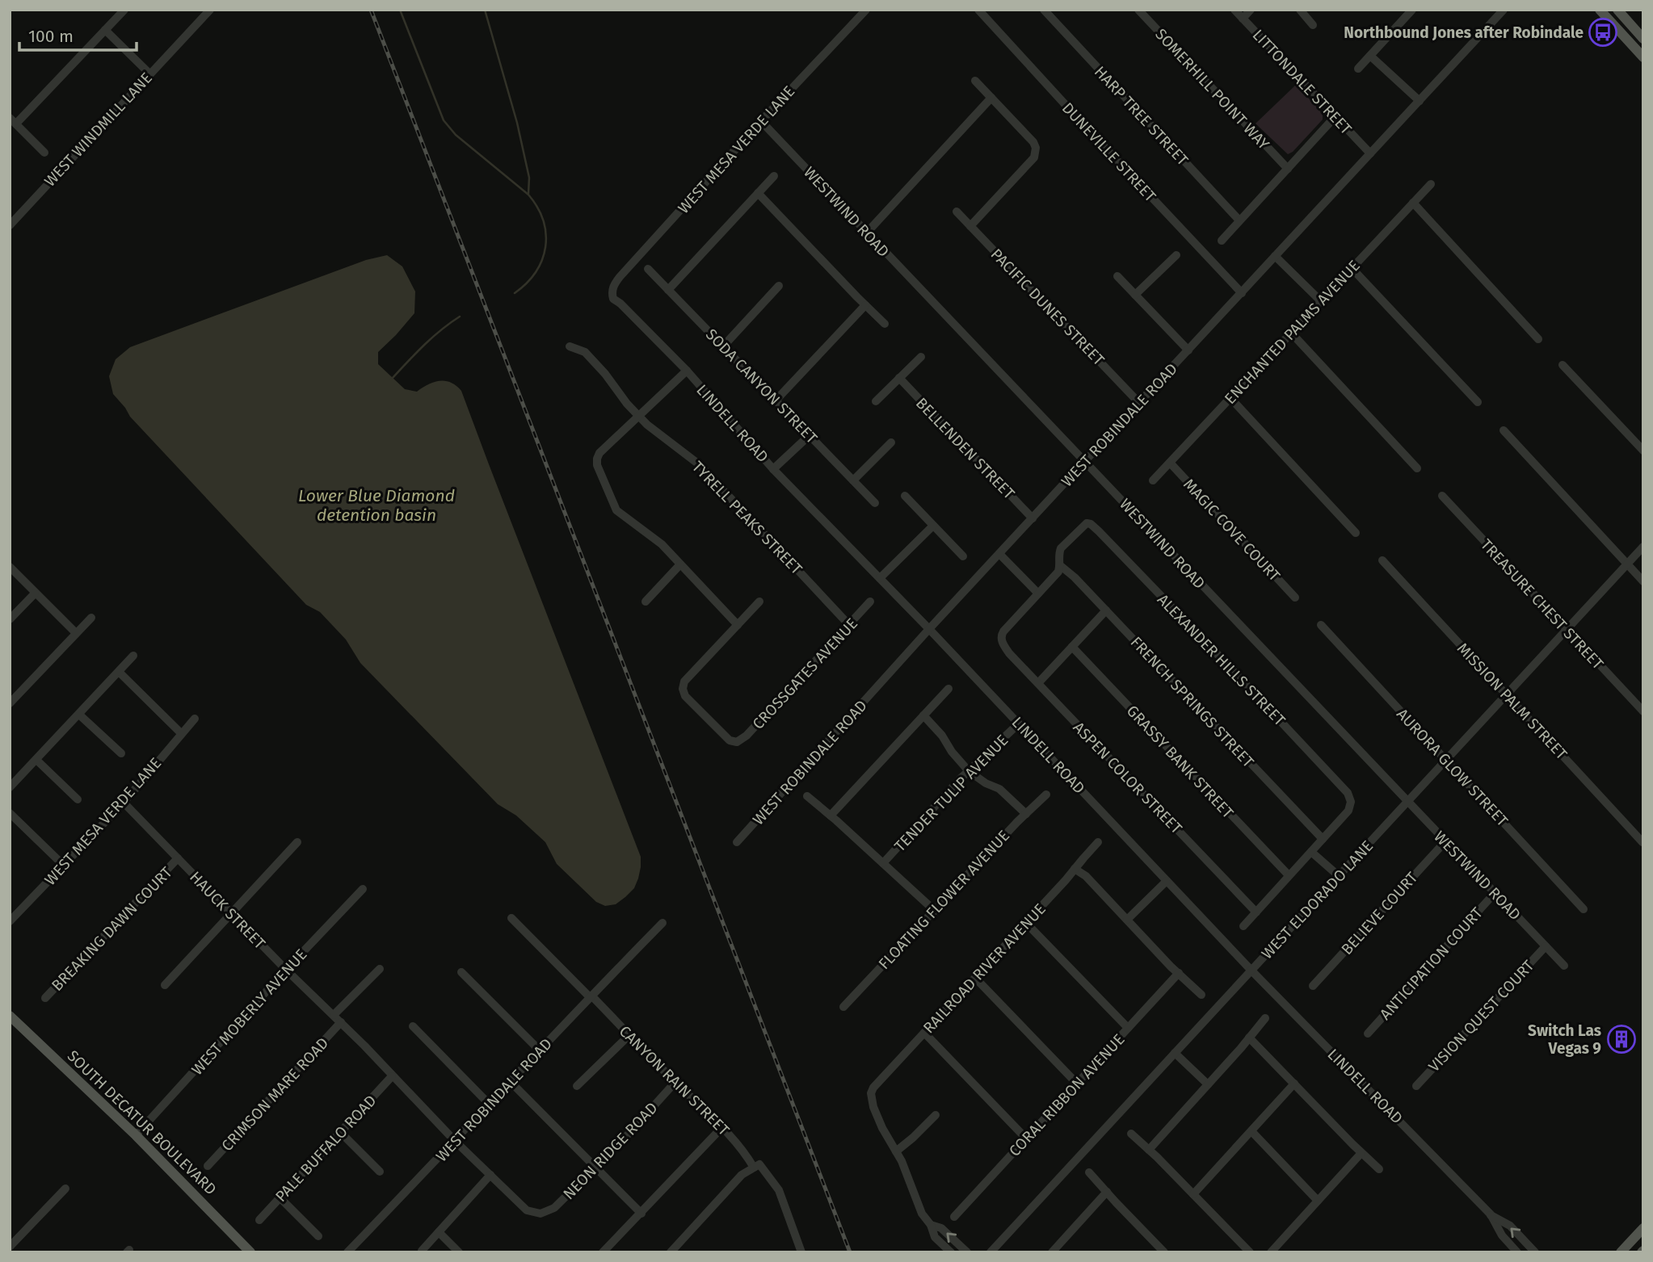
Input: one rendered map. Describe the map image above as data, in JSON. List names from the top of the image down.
{
  "streets": {
    "main road": ["SOUTH DECATUR BOULEVARD"],
    "street": [
      "LITTONDALE STREET",
      "SOMERHILL POINT WAY",
      "HARP TREE STREET",
      "WEST WINDMILL LANE",
      "WEST MESA VERDE LANE",
      "DUNEVILLE STREET",
      "WESTWIND ROAD",
      "PACIFIC DUNES STREET",
      "ENCHANTED PALMS AVENUE",
      "SODA CANYON STREET",
      "LINDELL ROAD",
      "WEST ROBINDALE ROAD",
      "BELLENDEN STREET",
      "TYRELL PEAKS STREET",
      "MAGIC COVE COURT",
      "TREASURE CHEST STREET",
      "ALEXANDER HILLS STREET",
      "CROSSGATES AVENUE",
      "MISSION PALM STREET",
      "FRENCH SPRINGS STREET",
      "GRASSY BANK STREET",
      "AURORA GLOW STREET",
      "ASPEN COLOR STREET",
      "TENDER TULIP AVENUE",
      "FLOATING FLOWER AVENUE",
      "WEST ELDORADO LANE",
      "HAUCK STREET",
      "BELIEVE COURT",
      "BREAKING DAWN COURT",
      "ANTICIPATION COURT",
      "RAILROAD RIVER AVENUE",
      "WEST MOBERLY AVENUE",
      "VISION QUEST COURT",
      "CANYON RAIN STREET",
      "CRIMSON MARE ROAD",
      "CORAL RIBBON AVENUE",
      "PALE BUFFALO ROAD",
      "NEON RIDGE ROAD"
    ]
  },
  "crossings": [
    ["LITTONDALE STREET", "WEST ROBINDALE ROAD"],
    ["WEST MESA VERDE LANE", "WESTWIND ROAD"],
    ["WEST MESA VERDE LANE", "LINDELL ROAD"],
    ["WEST MESA VERDE LANE", "HAUCK STREET"],
    ["DUNEVILLE STREET", "WEST ROBINDALE ROAD"],
    ["WESTWIND ROAD", "WEST ROBINDALE ROAD"],
    ["WESTWIND ROAD", "WEST ELDORADO LANE"],
    ["WESTWIND ROAD", "BELIEVE COURT"],
    ["WESTWIND ROAD", "ANTICIPATION COURT"],
    ["WESTWIND ROAD", "VISION QUEST COURT"],
    ["PACIFIC DUNES STREET", "WEST ROBINDALE ROAD"],
    ["ENCHANTED PALMS AVENUE", "MAGIC COVE COURT"],
    ["LINDELL ROAD", "WEST ROBINDALE ROAD"],
    ["LINDELL ROAD", "TENDER TULIP AVENUE"],
    ["LINDELL ROAD", "WEST ELDORADO LANE"],
    ["WEST ROBINDALE ROAD", "BELLENDEN STREET"],
    ["WEST ROBINDALE ROAD", "HAUCK STREET"],
    ["WEST ROBINDALE ROAD", "CANYON RAIN STREET"],
    ["TYRELL PEAKS STREET", "CROSSGATES AVENUE"],
    ["TREASURE CHEST STREET", "WEST ELDORADO LANE"],
    ["ALEXANDER HILLS STREET", "FRENCH SPRINGS STREET"],
    ["MISSION PALM STREET", "WEST ELDORADO LANE"],
    ["AURORA GLOW STREET", "WEST ELDORADO LANE"],
    ["HAUCK STREET", "BREAKING DAWN COURT"],
    ["HAUCK STREET", "WEST MOBERLY AVENUE"],
    ["HAUCK STREET", "CRIMSON MARE ROAD"],
    ["HAUCK STREET", "PALE BUFFALO ROAD"],
    ["HAUCK STREET", "NEON RIDGE ROAD"],
    ["WEST MOBERLY AVENUE", "SOUTH DECATUR BOULEVARD"],
    ["CANYON RAIN STREET", "NEON RIDGE ROAD"]
  ],
  "water": ["Lower Blue Diamond detention basin"],
  "places": {
    "bus stop": ["Northbound Jones after Robindale"],
    "building": ["Switch Las Vegas 9"]
  },
  "scale_bar": "100 m"
}
